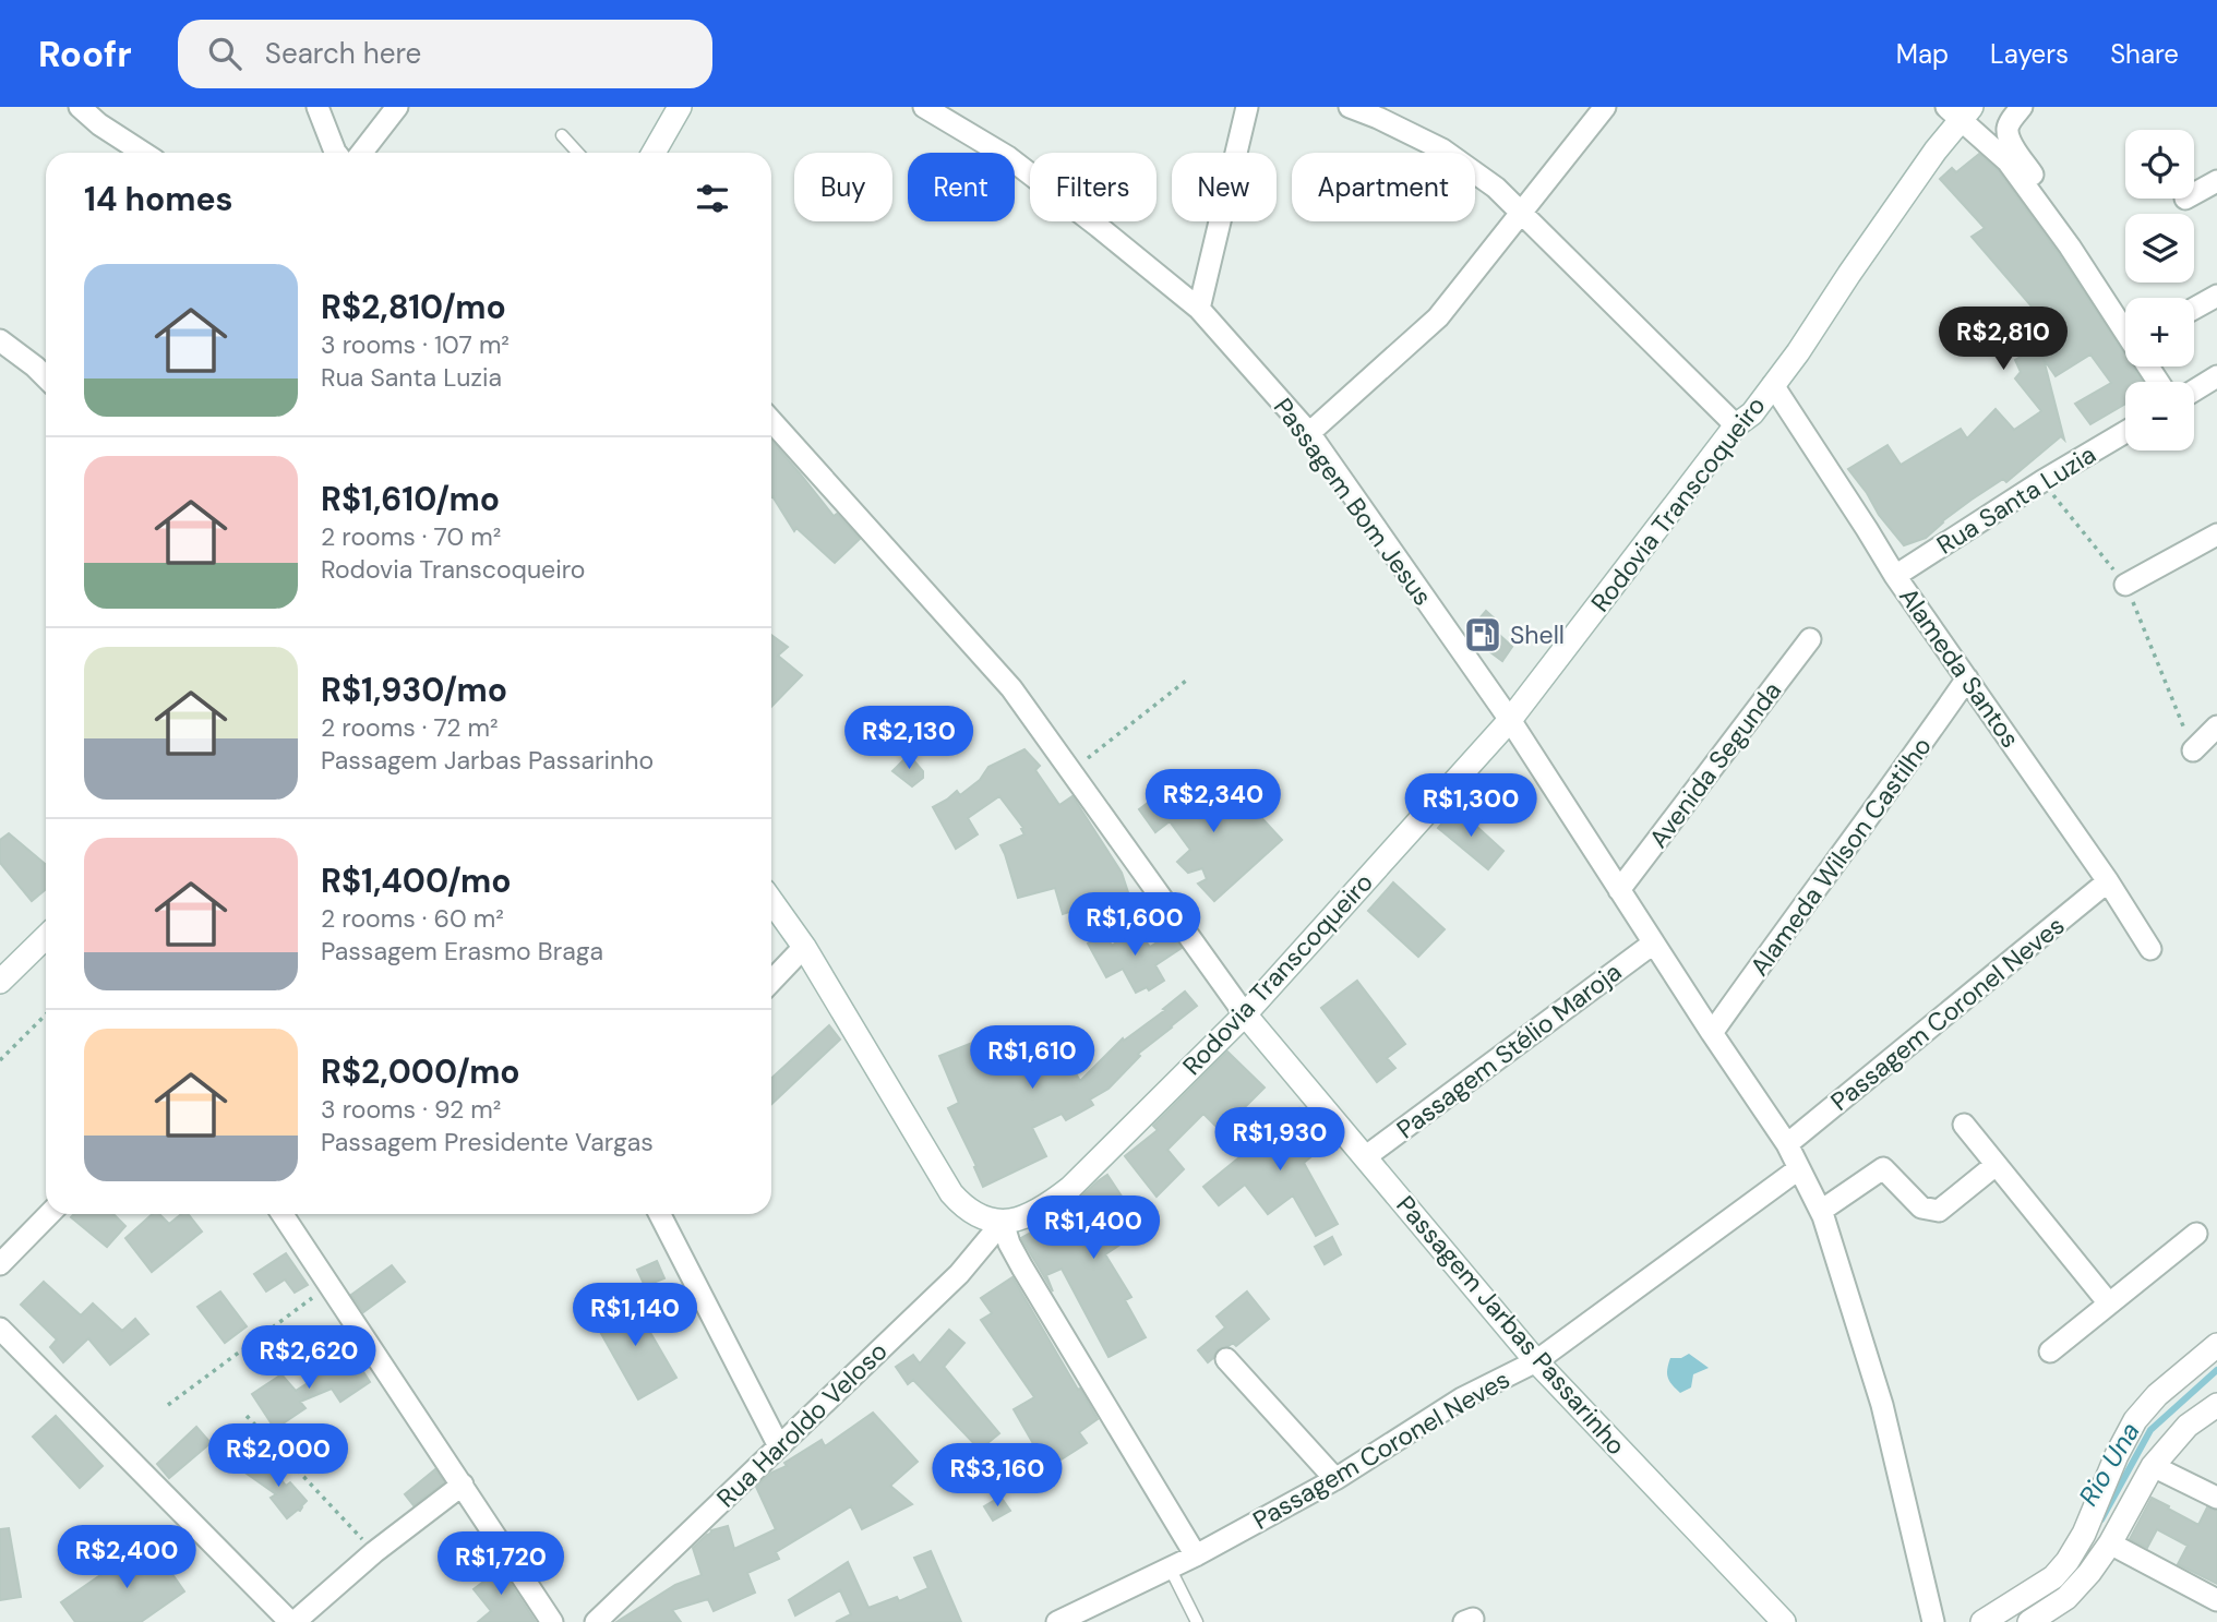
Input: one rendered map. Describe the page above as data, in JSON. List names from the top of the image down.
{
  "streets": {
    "main road": ["Rodovia Transcoqueiro", "Passagem Jarbas Passarinho"],
    "street": [
      "Rua Santa Luzia",
      "Passagem Bom Jesus",
      "Alameda Santos",
      "Avenida Segunda",
      "Alameda Wilson Castilho",
      "Passagem Coronel Neves",
      "Passagem Stélio Maroja",
      "Rua Haroldo Veloso"
    ]
  },
  "crossings": [
    ["Rua Santa Luzia", "Alameda Santos"],
    ["Passagem Bom Jesus", "Rodovia Transcoqueiro"],
    ["Rodovia Transcoqueiro", "Alameda Santos"],
    ["Rodovia Transcoqueiro", "Passagem Jarbas Passarinho"],
    ["Rodovia Transcoqueiro", "Rua Haroldo Veloso"],
    ["Alameda Santos", "Alameda Wilson Castilho"],
    ["Alameda Santos", "Passagem Coronel Neves"],
    ["Passagem Coronel Neves", "Passagem Jarbas Passarinho"],
    ["Passagem Stélio Maroja", "Passagem Jarbas Passarinho"]
  ],
  "water": ["Rio Una"],
  "places": {
    "fuel station": ["Shell"]
  },
  "page": {
    "header": "Roofr",
    "search": "Search here",
    "nav": ["Map", "Layers", "Share"],
    "map_buttons": ["+", "−"],
    "chip": [
      "Buy",
      "Rent",
      "Filters",
      "New",
      "Apartment"
    ],
    "heading": "14 homes",
    "list": [
      {
        "name": "R$2,810/mo",
        "note": "3 rooms · 107 m² · Rua Santa Luzia"
      },
      {
        "name": "R$1,610/mo",
        "note": "2 rooms · 70 m² · Rodovia Transcoqueiro"
      },
      {
        "name": "R$1,930/mo",
        "note": "2 rooms · 72 m² · Passagem Jarbas Passarinho"
      },
      {
        "name": "R$1,400/mo",
        "note": "2 rooms · 60 m² · Passagem Erasmo Braga"
      },
      {
        "name": "R$2,000/mo",
        "note": "3 rooms · 92 m² · Passagem Presidente Vargas"
      }
    ],
    "price": [
      "R$2,810",
      "R$2,130",
      "R$2,340",
      "R$1,300",
      "R$1,600",
      "R$1,610",
      "R$1,930",
      "R$1,400",
      "R$1,140",
      "R$2,620",
      "R$2,000",
      "R$3,160",
      "R$2,400",
      "R$1,720"
    ]
  }
}
